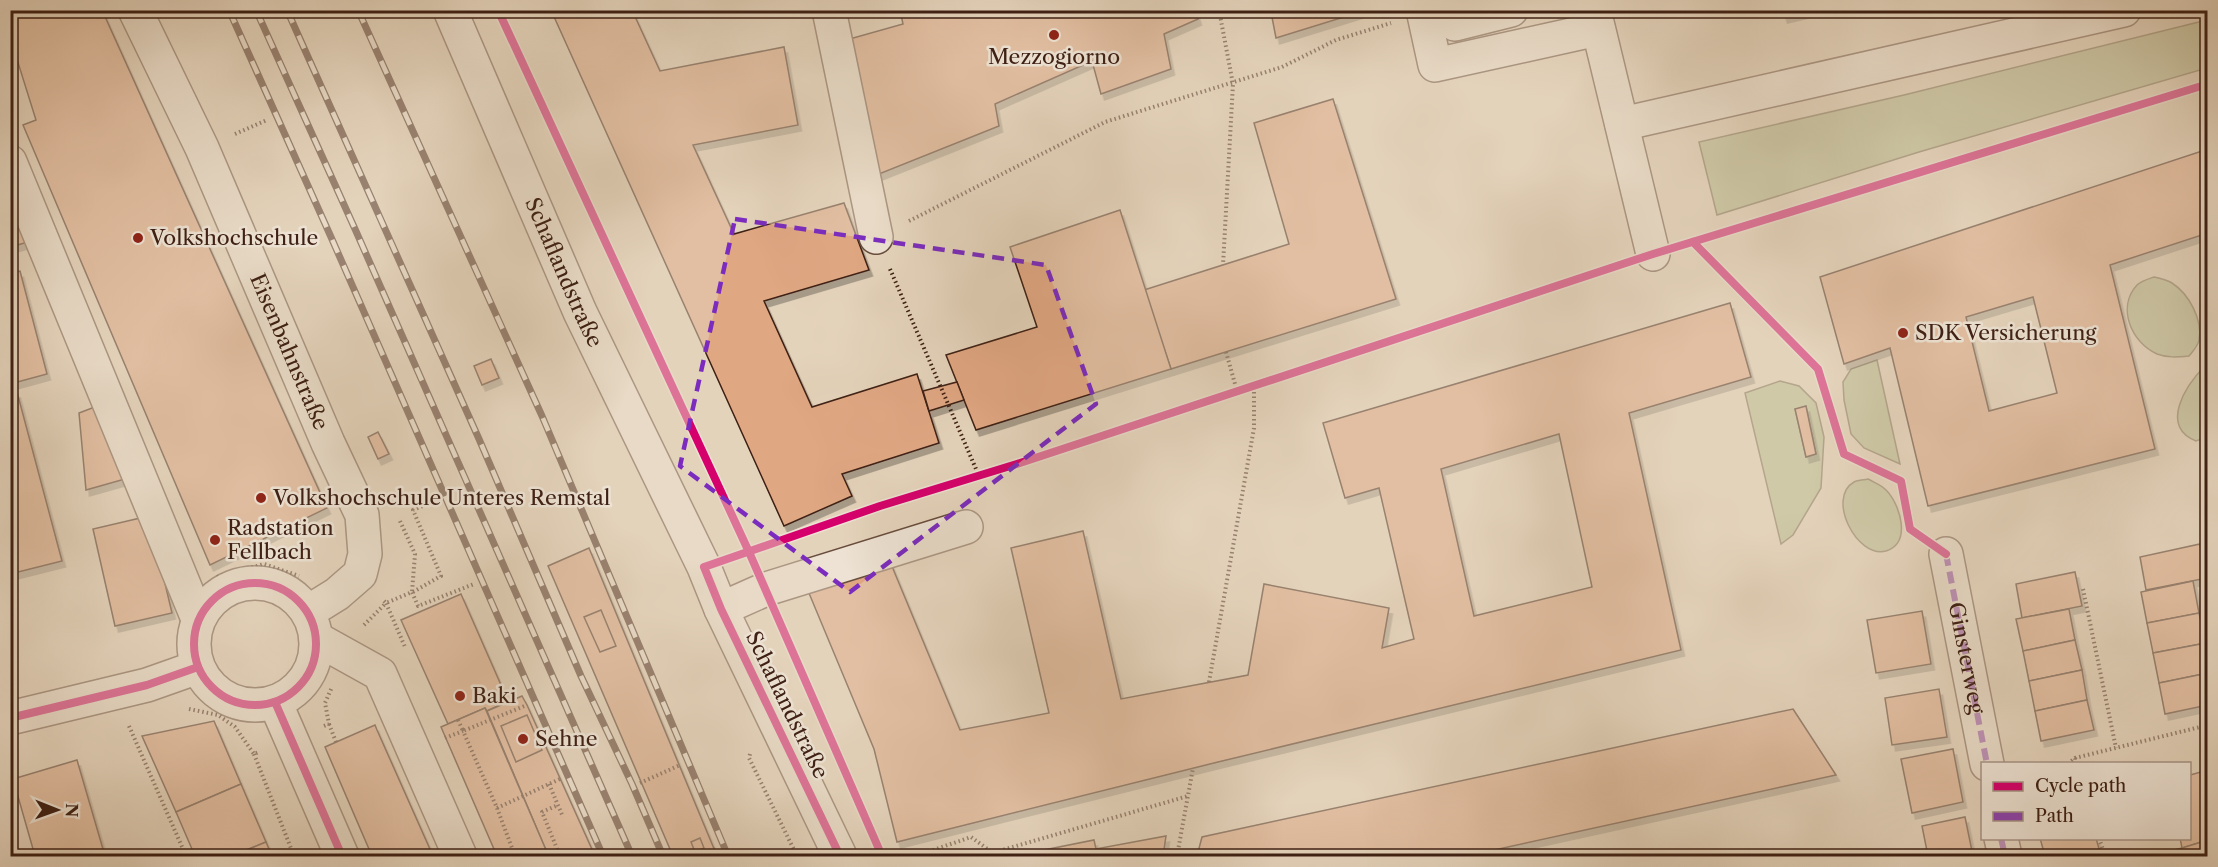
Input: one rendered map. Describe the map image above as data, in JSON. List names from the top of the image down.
{
  "streets": {
    "street": ["Schaflandstraße", "Eisenbahnstraße", "Ginsterweg"]
  },
  "places": [
    "Mezzogiorno",
    "Volkshochschule",
    "SDK Versicherung",
    "Volkshochschule Unteres Remstal",
    "Radstation Fellbach",
    "Baki",
    "Sehne"
  ],
  "legend": ["Cycle path", "Path"],
  "north": "right"
}
